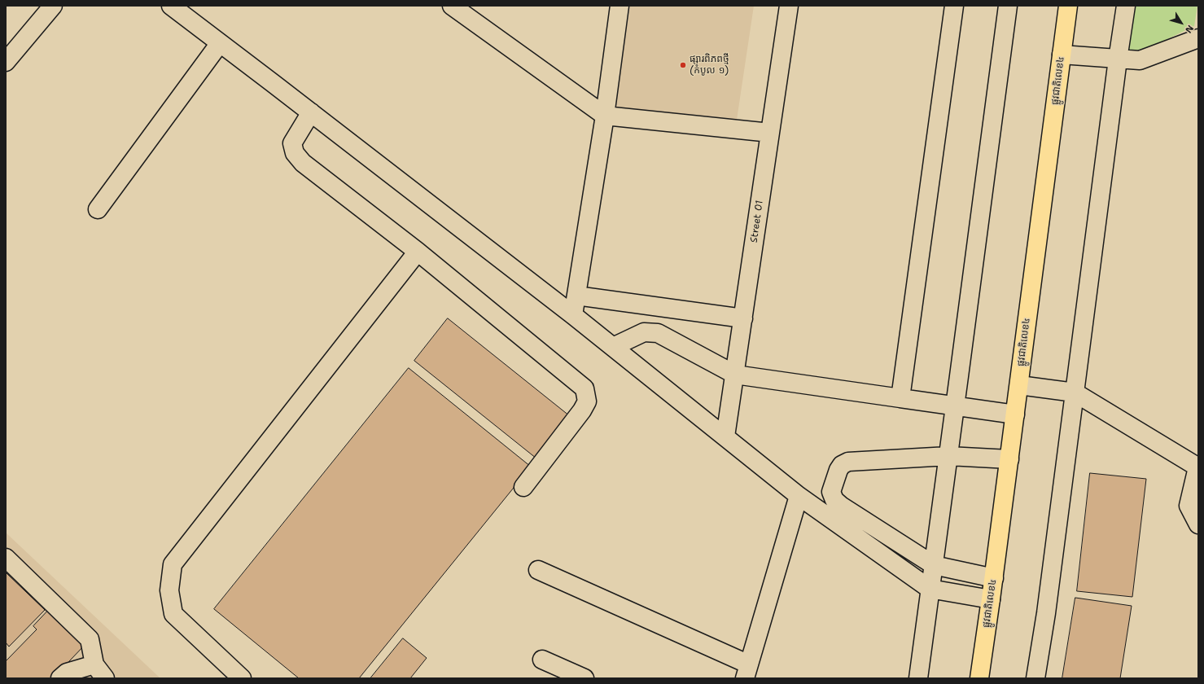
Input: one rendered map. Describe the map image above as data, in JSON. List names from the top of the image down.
{
  "streets": {
    "highway": ["ផ្លូវជាតិលេខ៤"],
    "street": ["Street 01"]
  },
  "places": ["ផ្សារពិភពថ្មី (កំបូល ១)"],
  "north": "bottom right"
}
